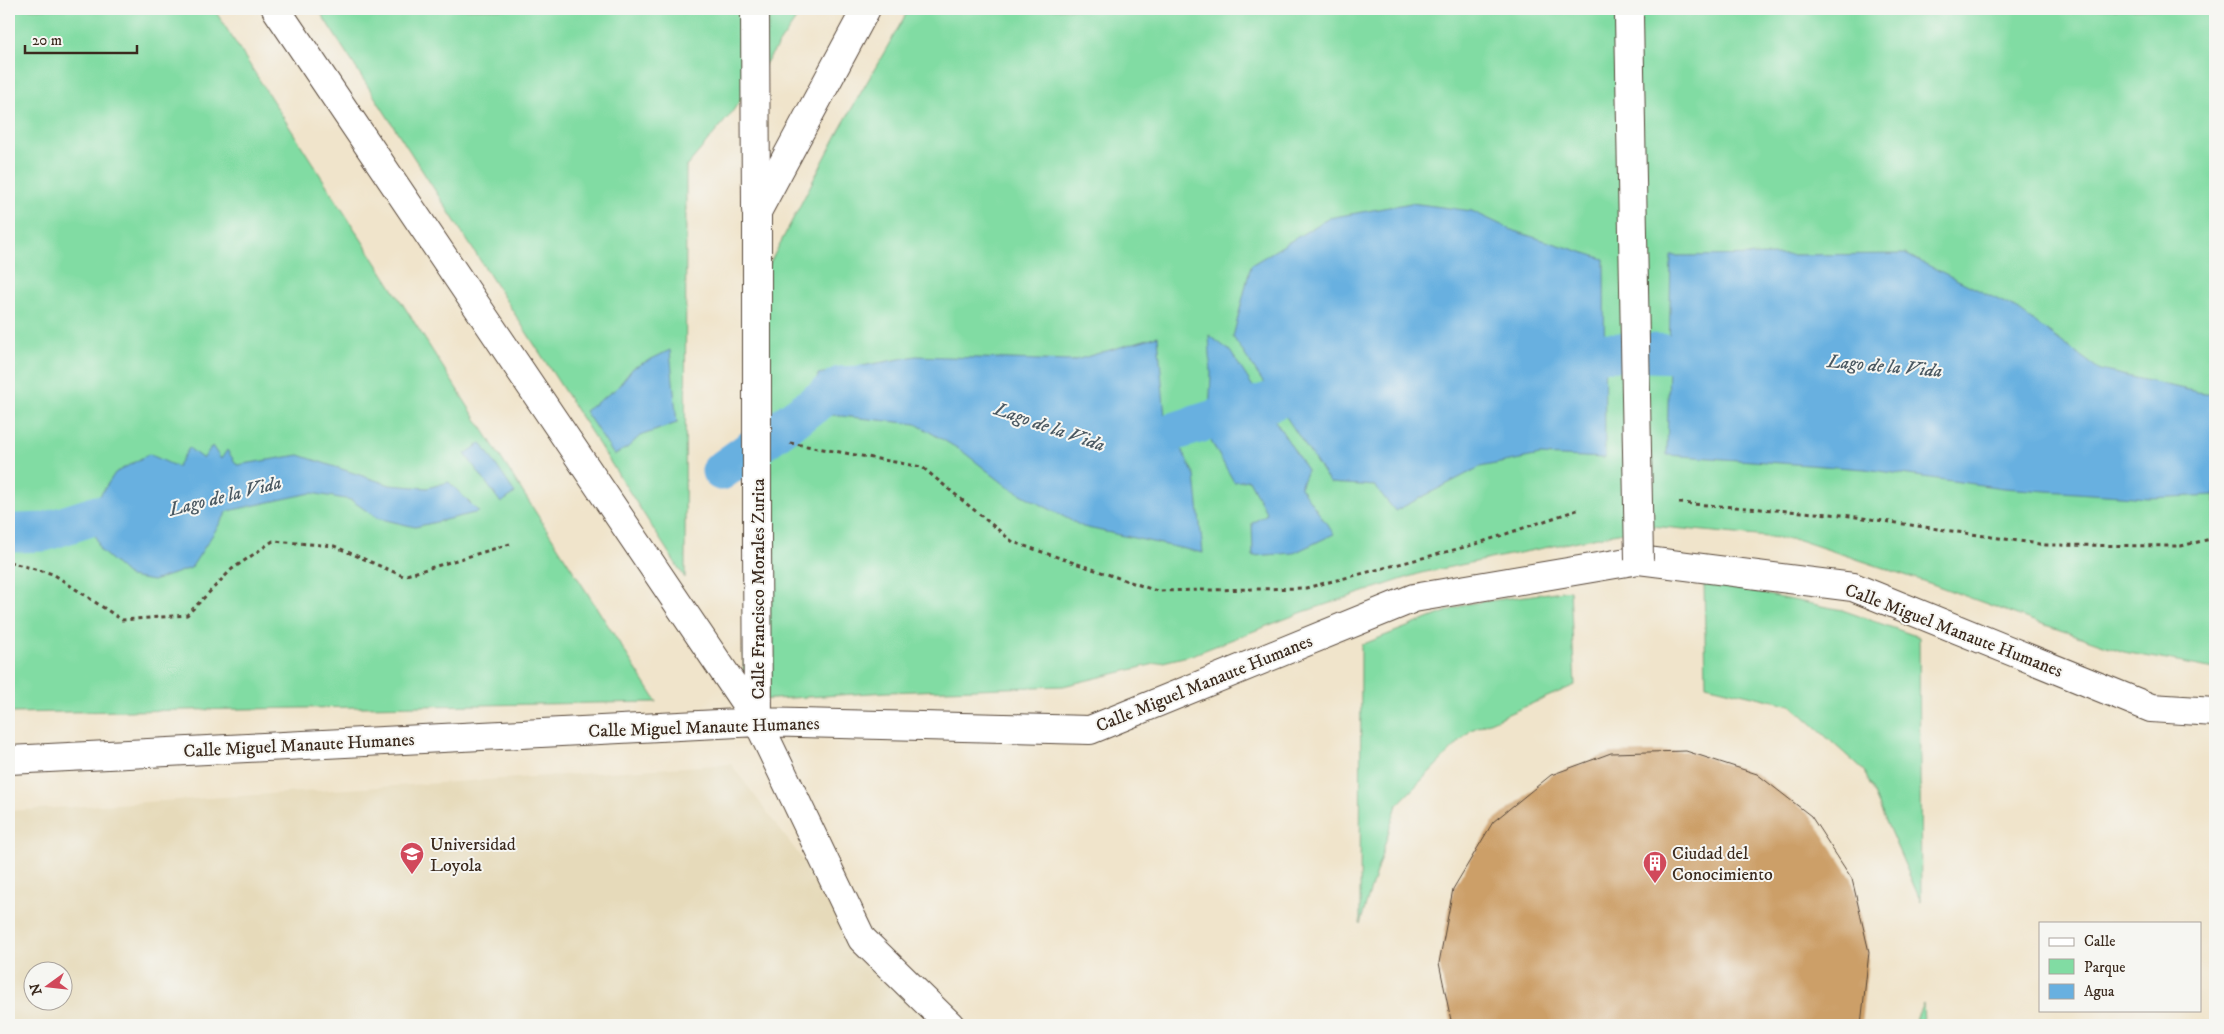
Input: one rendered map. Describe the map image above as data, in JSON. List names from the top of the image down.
{
  "streets": {
    "street": ["Calle Francisco Morales Zurita", "Calle Miguel Manaute Humanes"]
  },
  "crossings": [
    ["Calle Francisco Morales Zurita", "Calle Miguel Manaute Humanes"]
  ],
  "water": ["Lago de la Vida"],
  "places": {
    "school or university": ["Universidad Loyola"],
    "building": ["Ciudad del Conocimiento"]
  },
  "legend": ["Calle", "Parque", "Agua"],
  "scale_bar": "20 m",
  "north": "left"
}
